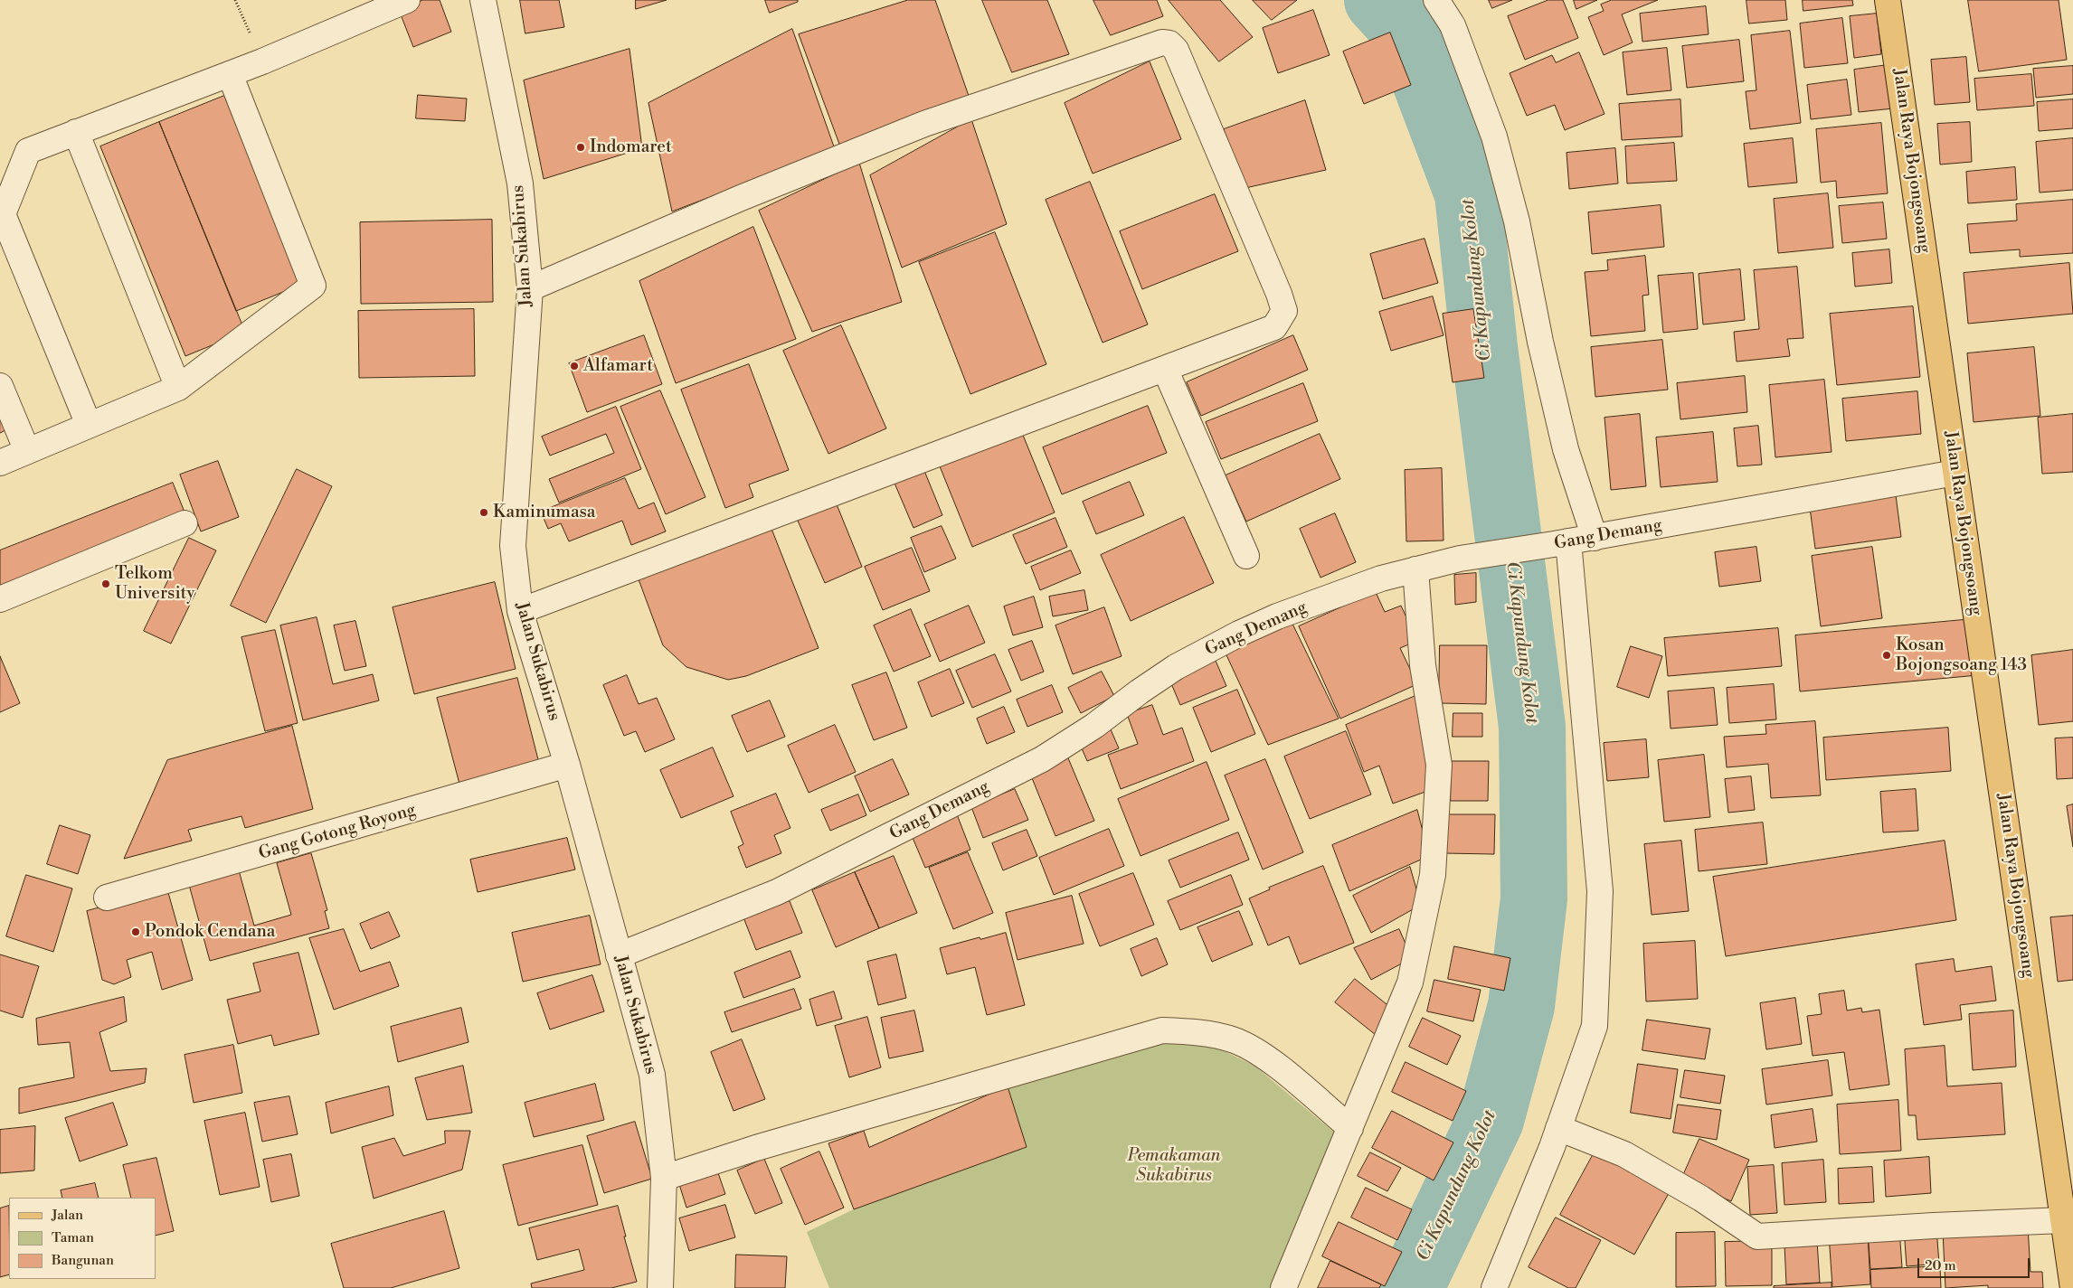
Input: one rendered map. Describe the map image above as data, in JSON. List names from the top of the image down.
{
  "streets": {
    "main road": ["Jalan Raya Bojongsoang"],
    "street": ["Jalan Sukabirus", "Gang Demang", "Gang Gotong Royong"]
  },
  "crossings": [
    ["Jalan Raya Bojongsoang", "Gang Demang"],
    ["Jalan Sukabirus", "Gang Demang"],
    ["Jalan Sukabirus", "Gang Gotong Royong"]
  ],
  "water": ["Ci Kapundung Kolot"],
  "parks": ["Pemakaman Sukabirus"],
  "places": [
    "Indomaret",
    "Alfamart",
    "Kaminumasa",
    "Telkom University",
    "Kosan Bojongsoang 143",
    "Pondok Cendana"
  ],
  "legend": ["Jalan", "Taman", "Bangunan"],
  "scale_bar": "20 m"
}
